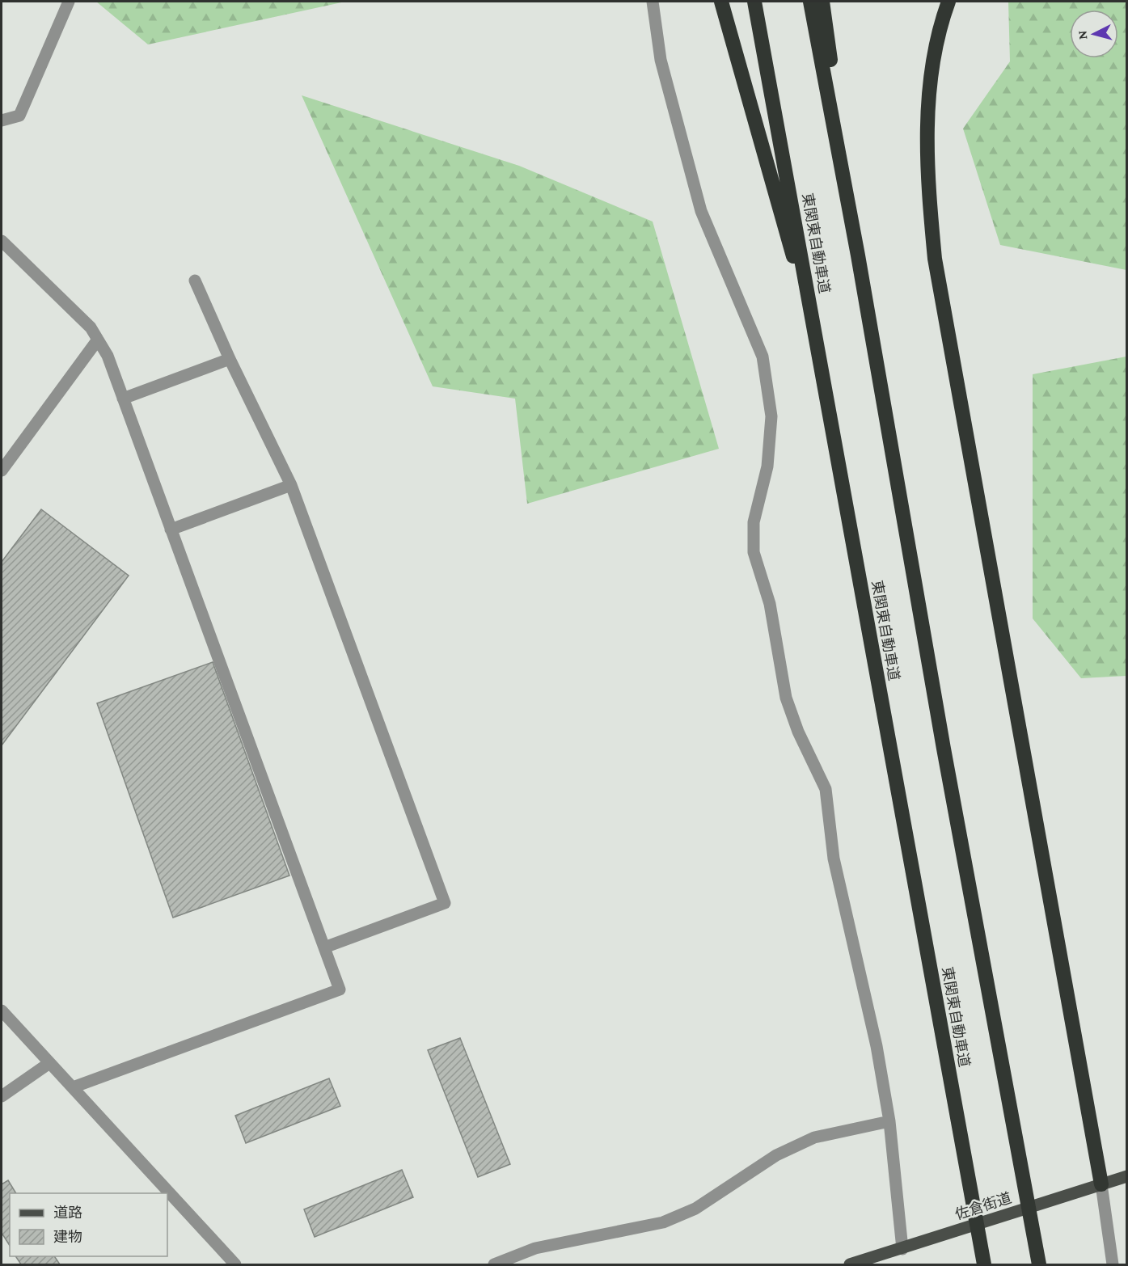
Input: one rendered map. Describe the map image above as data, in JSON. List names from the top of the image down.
{
  "streets": {
    "highway": ["東関東自動車道"],
    "main road": ["佐倉街道"]
  },
  "legend": ["道路", "建物"],
  "north": "left"
}
